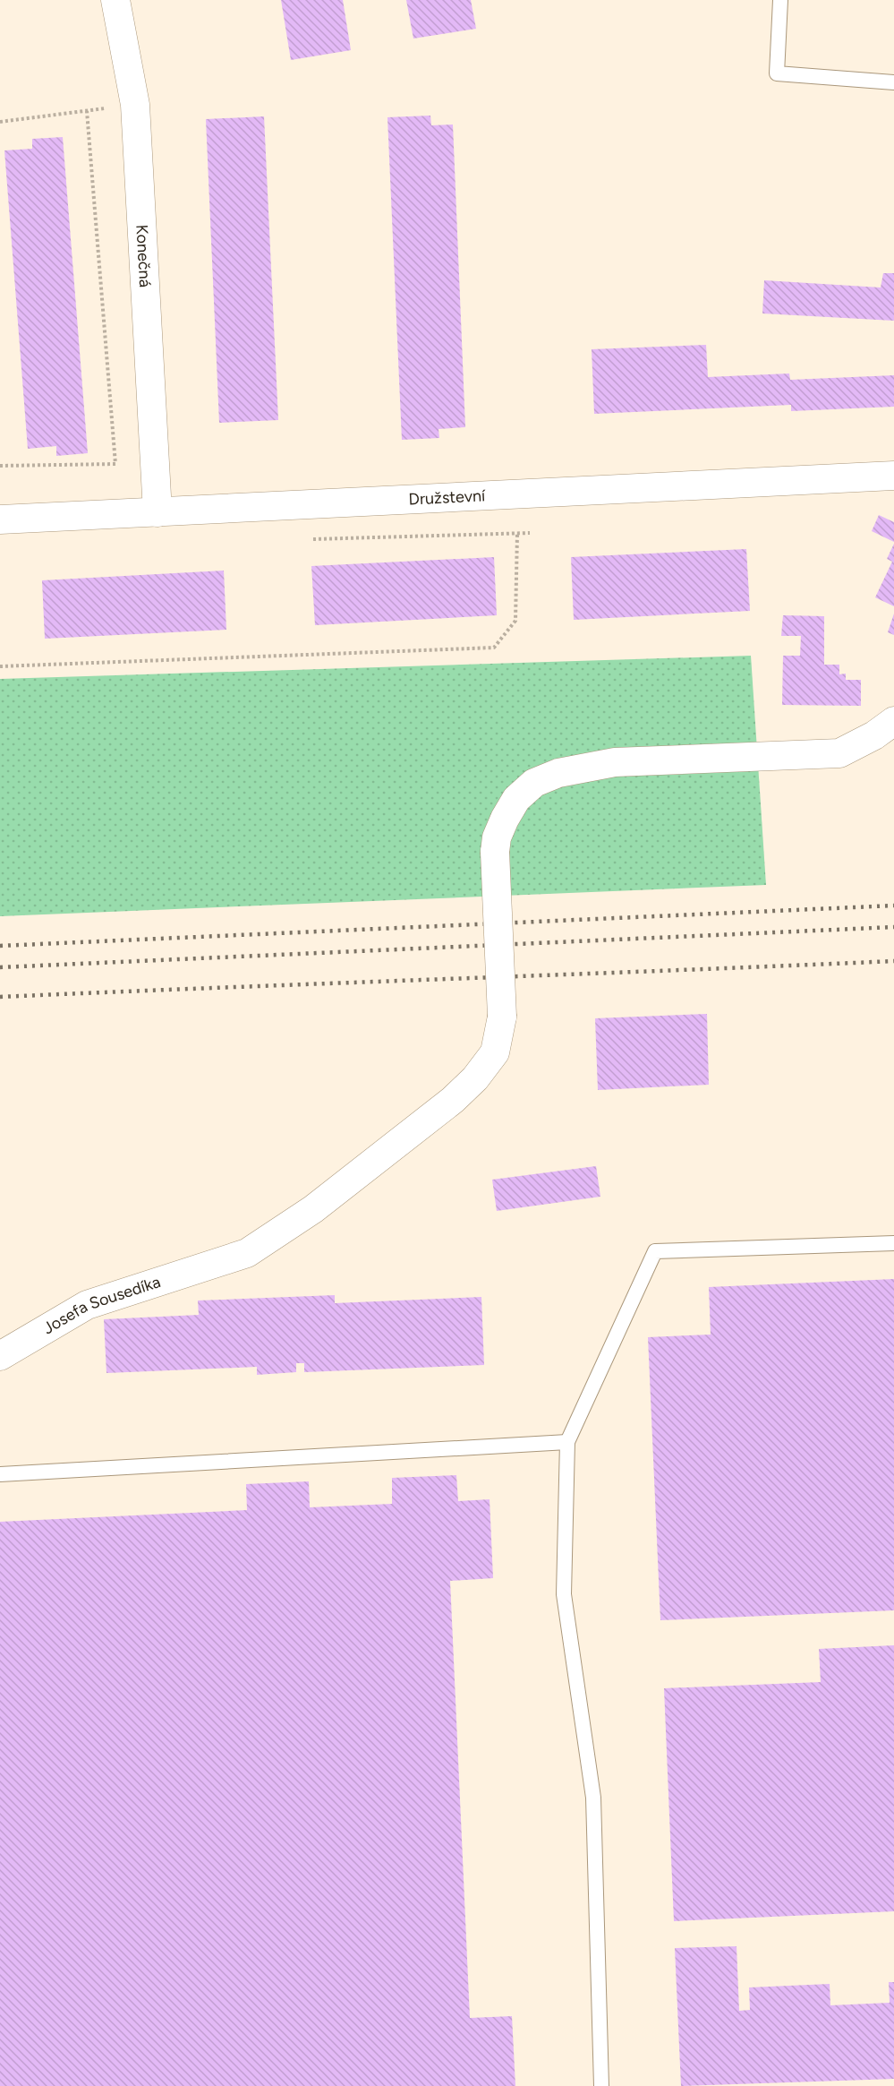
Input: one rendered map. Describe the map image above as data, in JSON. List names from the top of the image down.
{
  "streets": {
    "street": ["Konečná", "Družstevní", "Josefa Sousedíka"]
  },
  "crossings": [
    ["Konečná", "Družstevní"]
  ]
}
